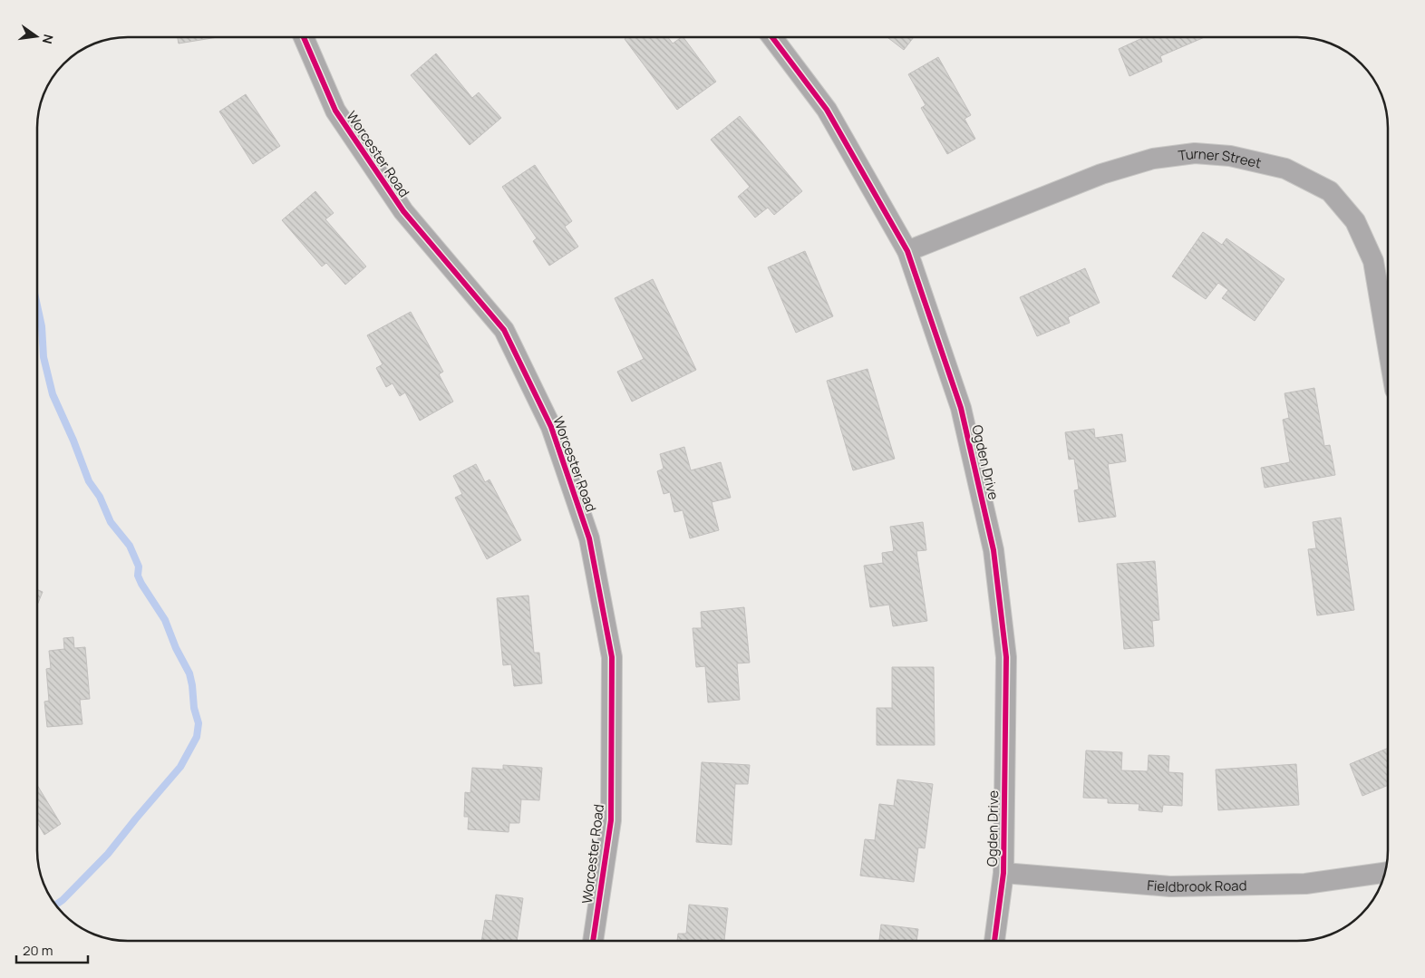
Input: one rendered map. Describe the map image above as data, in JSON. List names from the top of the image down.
{
  "streets": {
    "street": [
      "Worcester Road",
      "Turner Street",
      "Ogden Drive",
      "Fieldbrook Road"
    ]
  },
  "crossings": [
    ["Turner Street", "Ogden Drive"],
    ["Ogden Drive", "Fieldbrook Road"]
  ],
  "scale_bar": "20 m",
  "north": "right"
}
